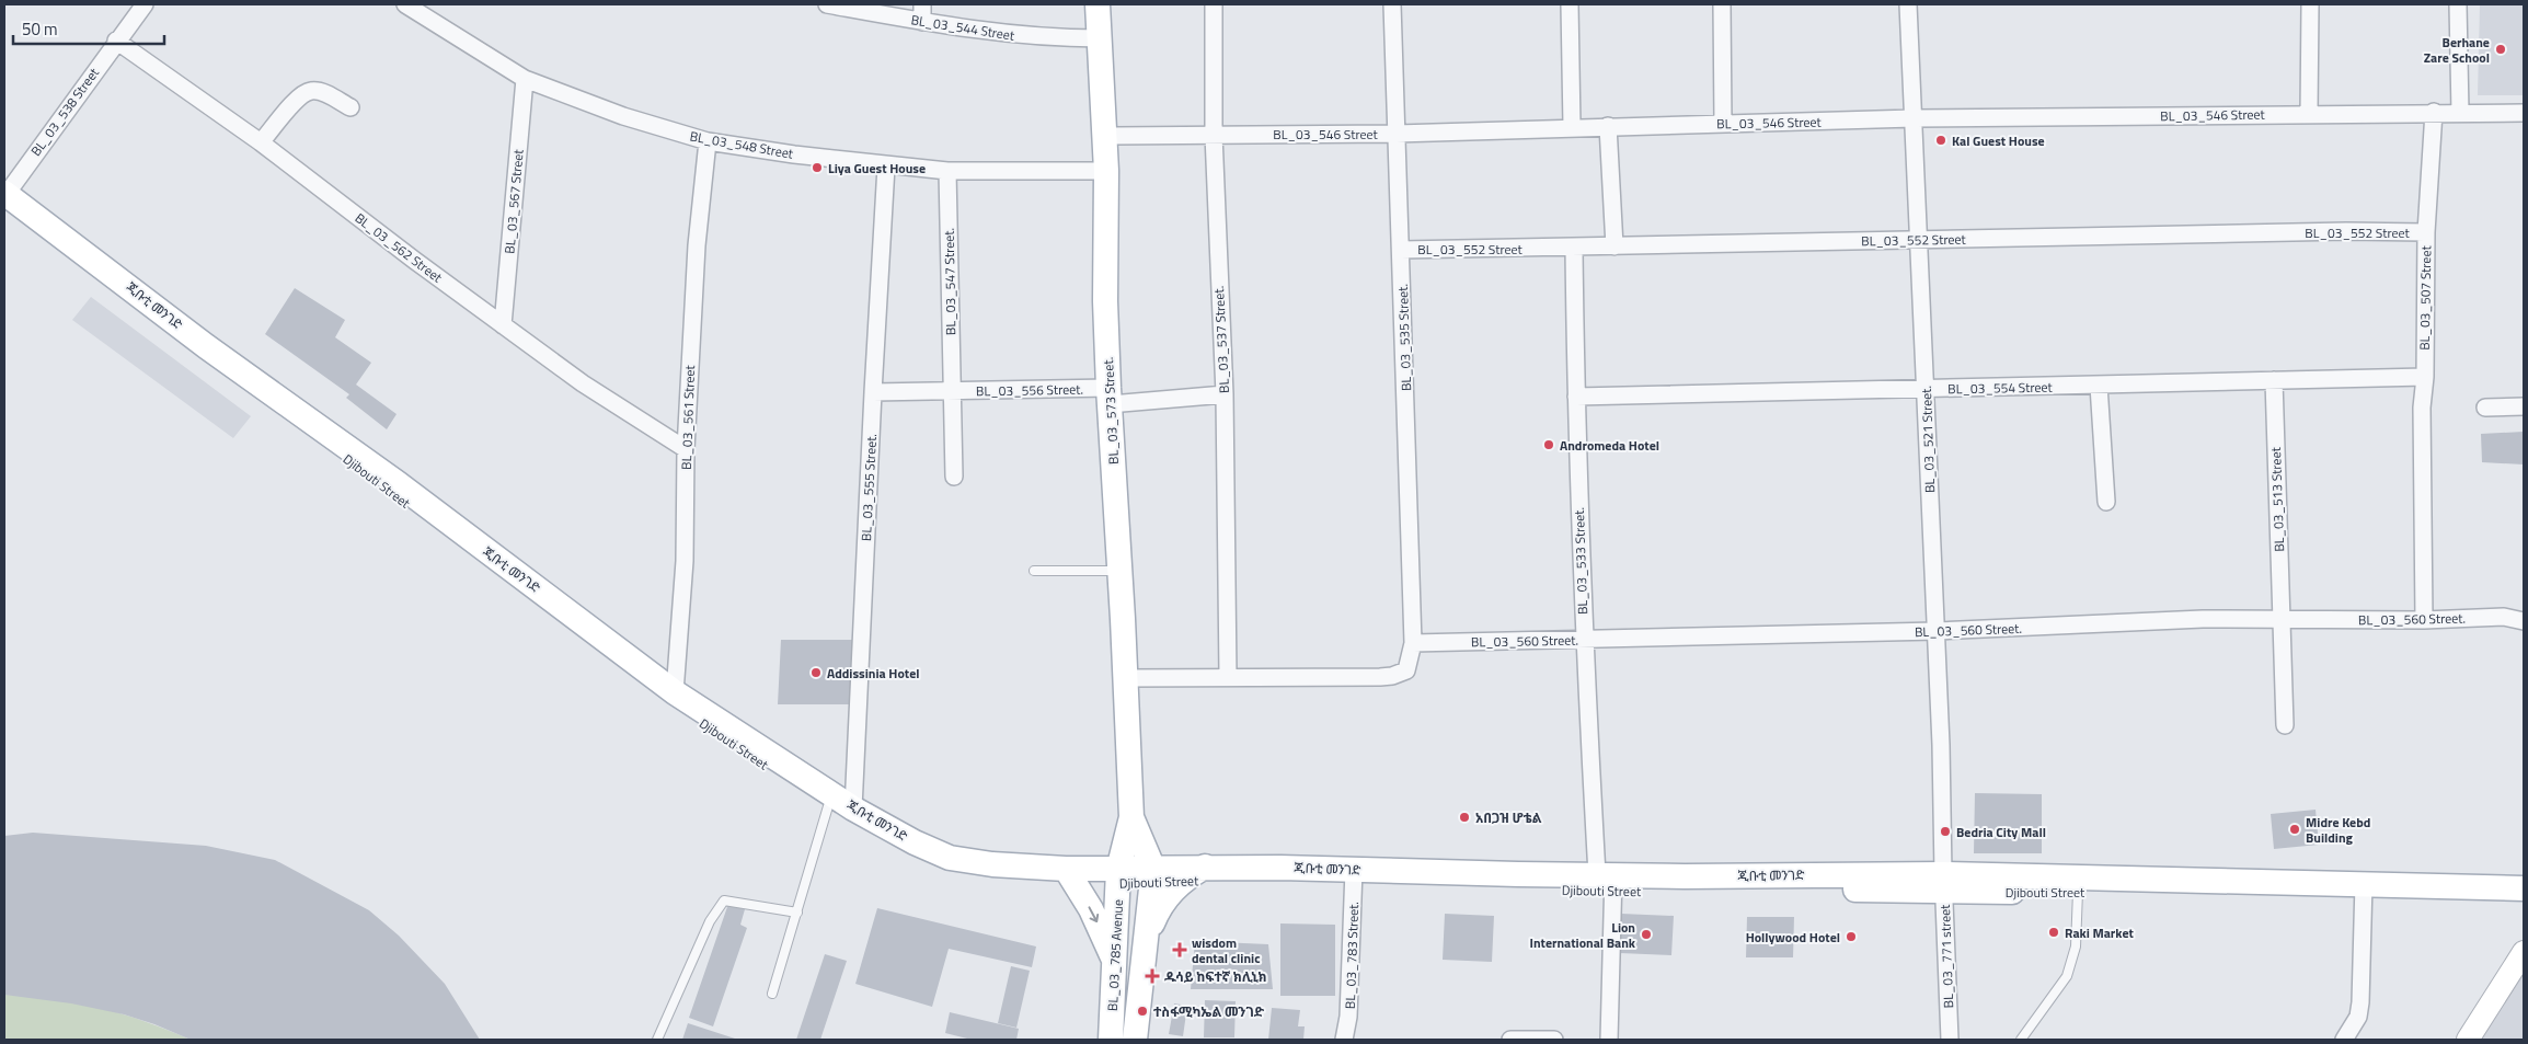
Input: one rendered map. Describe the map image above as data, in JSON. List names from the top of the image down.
{
  "streets": {
    "main road": [
      "ጂቡቲ መንገድ",
      "BL_03_573 Street.",
      "Djibouti Street",
      "BL_03_785 Avenue"
    ],
    "street": [
      "BL_03_544 Street",
      "BL_03_538 Street",
      "BL_03_546 Street",
      "BL_03_548 Street",
      "BL_03_567 Street",
      "BL_03_552 Street",
      "BL_03_562 Street",
      "BL_03_547 Street.",
      "BL_03_507 Street",
      "BL_03_535 Street.",
      "BL_03_537 Street.",
      "BL_03_554 Street",
      "BL_03_556 Street.",
      "BL_03_561 Street",
      "BL_03_521 Street.",
      "BL_03_555 Street.",
      "BL_03_513 Street",
      "BL_03_533 Street.",
      "BL_03_560 Street.",
      "BL_03_783 Street.",
      "BL_03_771 street"
    ]
  },
  "crossings": [
    ["BL_03_544 Street", "BL_03_573 Street."],
    ["BL_03_538 Street", "BL_03_562 Street"],
    ["BL_03_538 Street", "ጂቡቲ መንገድ"],
    ["BL_03_538 Street", "Djibouti Street"],
    ["BL_03_546 Street", "BL_03_507 Street"],
    ["BL_03_546 Street", "BL_03_535 Street."],
    ["BL_03_546 Street", "BL_03_537 Street."],
    ["BL_03_546 Street", "BL_03_573 Street."],
    ["BL_03_546 Street", "BL_03_521 Street."],
    ["BL_03_548 Street", "BL_03_567 Street"],
    ["BL_03_548 Street", "BL_03_547 Street."],
    ["BL_03_548 Street", "BL_03_573 Street."],
    ["BL_03_548 Street", "BL_03_561 Street"],
    ["BL_03_548 Street", "BL_03_555 Street."],
    ["BL_03_567 Street", "BL_03_562 Street"],
    ["BL_03_552 Street", "BL_03_507 Street"],
    ["BL_03_552 Street", "BL_03_535 Street."],
    ["BL_03_552 Street", "BL_03_521 Street."],
    ["BL_03_552 Street", "BL_03_533 Street."],
    ["BL_03_562 Street", "BL_03_561 Street"],
    ["BL_03_547 Street.", "BL_03_556 Street."],
    ["BL_03_507 Street", "BL_03_554 Street"],
    ["BL_03_507 Street", "BL_03_560 Street."],
    ["ጂቡቲ መንገድ", "BL_03_561 Street"],
    ["ጂቡቲ መንገድ", "BL_03_521 Street."],
    ["ጂቡቲ መንገድ", "Djibouti Street"],
    ["ጂቡቲ መንገድ", "BL_03_555 Street."],
    ["ጂቡቲ መንገድ", "BL_03_533 Street."],
    ["ጂቡቲ መንገድ", "BL_03_785 Avenue"],
    ["ጂቡቲ መንገድ", "BL_03_783 Street."],
    ["ጂቡቲ መንገድ", "BL_03_771 street"],
    ["BL_03_535 Street.", "BL_03_537 Street."],
    ["BL_03_535 Street.", "BL_03_560 Street."],
    ["BL_03_537 Street.", "BL_03_556 Street."],
    ["BL_03_554 Street", "BL_03_521 Street."],
    ["BL_03_554 Street", "BL_03_513 Street"],
    ["BL_03_554 Street", "BL_03_533 Street."],
    ["BL_03_556 Street.", "BL_03_573 Street."],
    ["BL_03_556 Street.", "BL_03_555 Street."],
    ["BL_03_573 Street.", "BL_03_785 Avenue"],
    ["BL_03_521 Street.", "Djibouti Street"],
    ["BL_03_521 Street.", "BL_03_560 Street."],
    ["BL_03_521 Street.", "BL_03_771 street"],
    ["Djibouti Street", "BL_03_533 Street."],
    ["Djibouti Street", "BL_03_785 Avenue"],
    ["Djibouti Street", "BL_03_783 Street."],
    ["Djibouti Street", "BL_03_771 street"],
    ["BL_03_513 Street", "BL_03_560 Street."],
    ["BL_03_533 Street.", "BL_03_560 Street."]
  ],
  "places": {
    "other": [
      "Berhane Zare School",
      "Kal Guest House",
      "Liya Guest House",
      "Andromeda Hotel",
      "Addissinia Hotel",
      "አበጋዝ ሆቴል",
      "Midre Kebd Building",
      "Bedria City Mall",
      "Raki Market",
      "Lion International Bank",
      "Hollywood Hotel",
      "ተስፋሚካኤል መንገድ"
    ],
    "health": ["wisdom dental clinic", "ዱሳይ ከፍተኛ ክሊኒክ"]
  },
  "scale_bar": "50 m"
}
